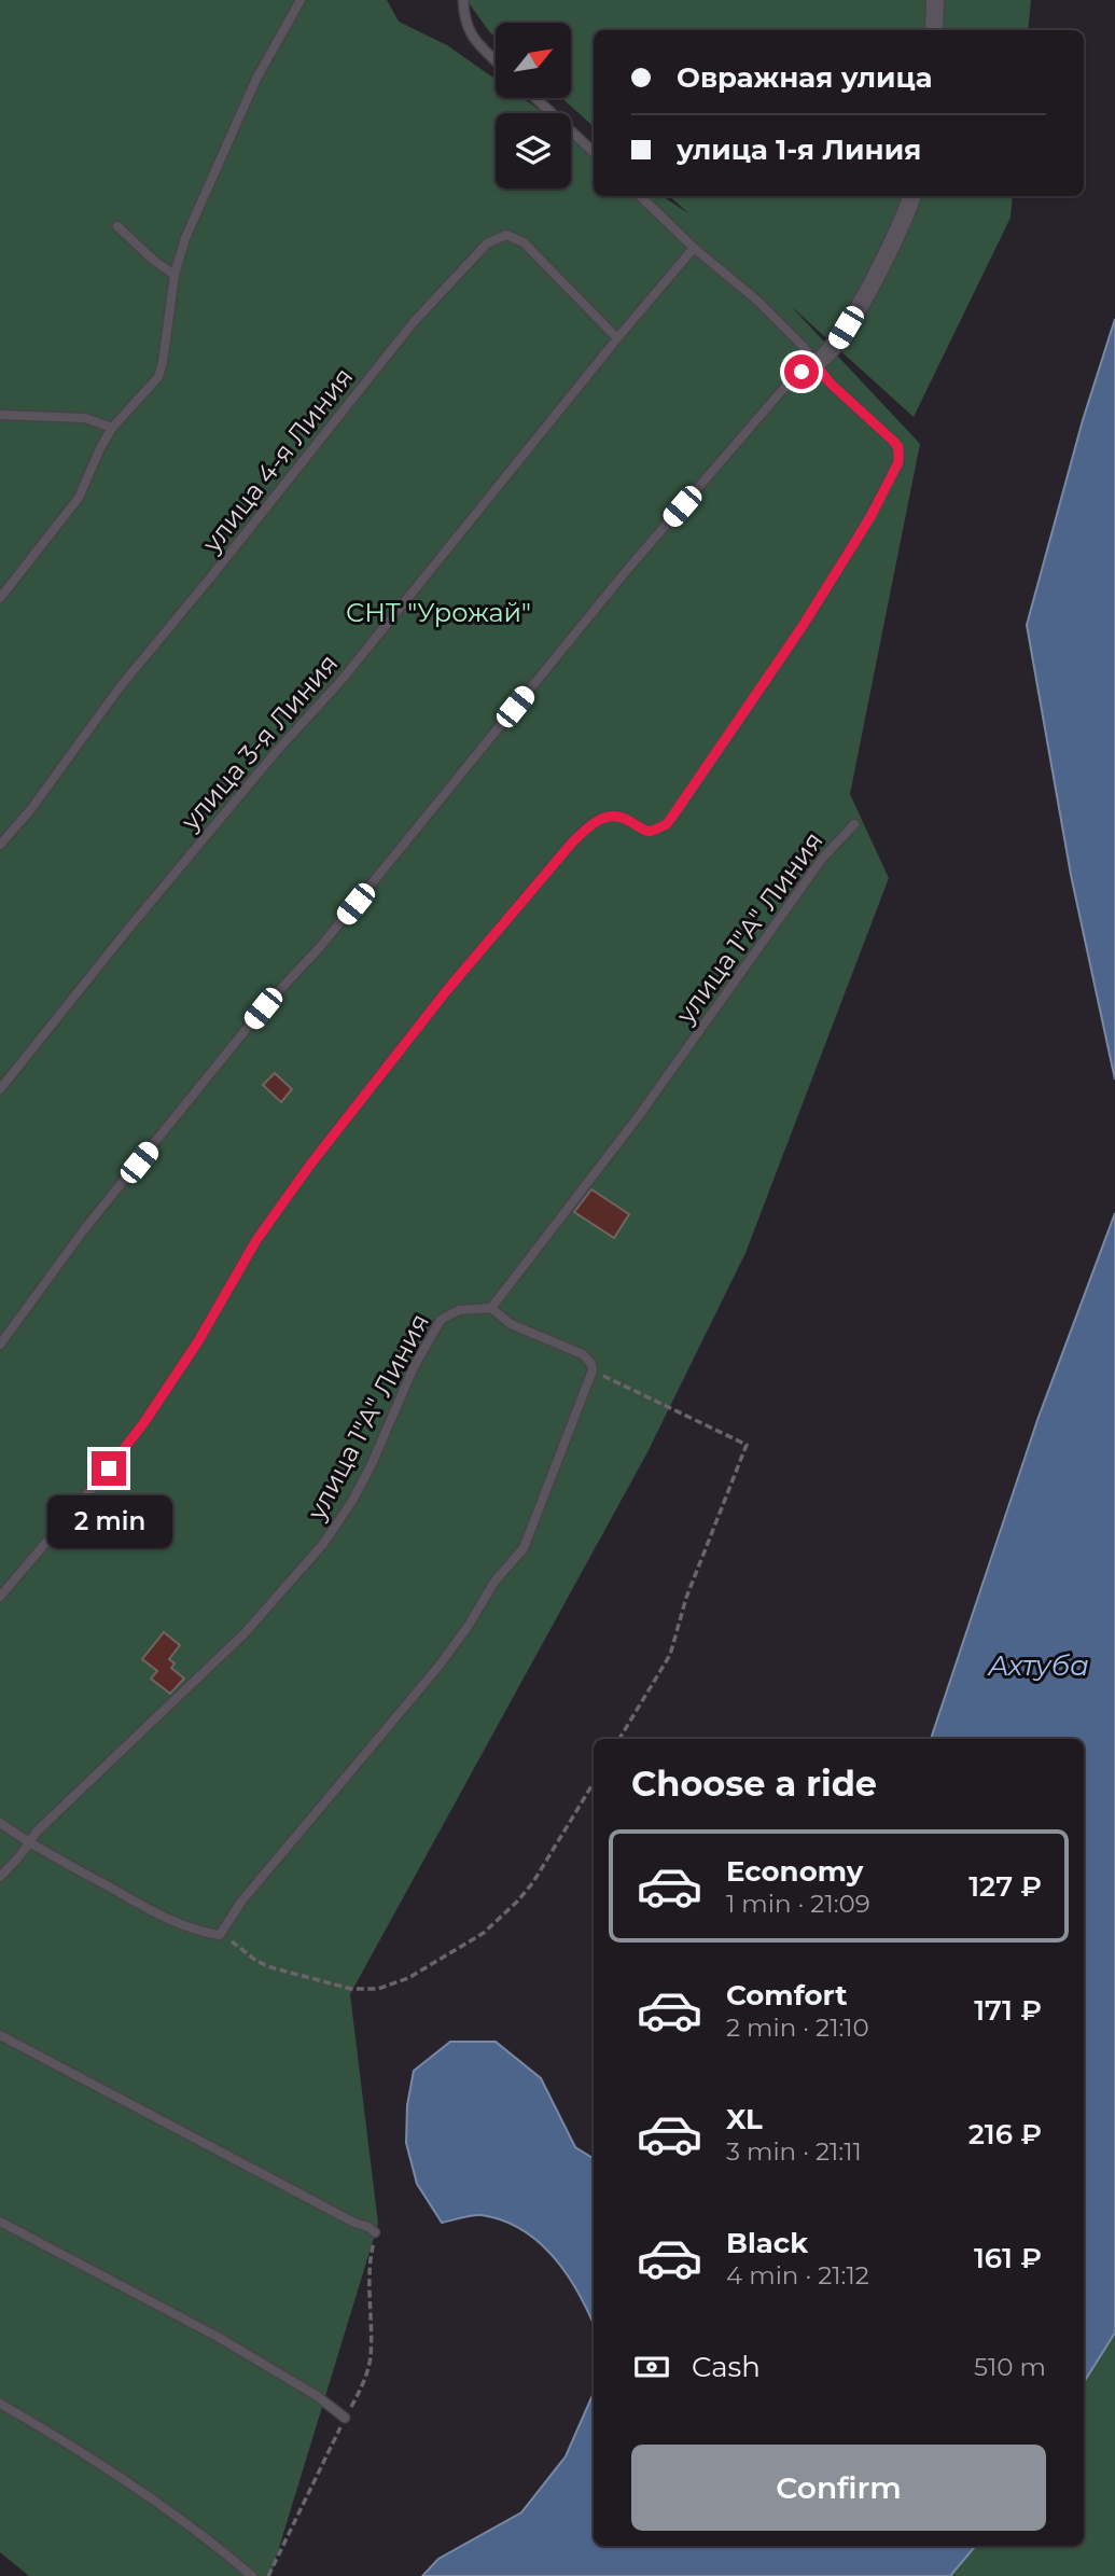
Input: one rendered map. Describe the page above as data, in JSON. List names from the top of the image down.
{
  "streets": {
    "lane": ["улица 4-я Линия", "улица 3-я Линия", "улица 1\"А\" Линия"]
  },
  "crossings": [
    ["улица 4-я Линия", "улица 3-я Линия"]
  ],
  "water": ["Ахтуба"],
  "parks": ["СНТ \"Урожай\""],
  "north": "top right",
  "page": {
    "banner": ["Овражная улица", "улица 1-я Линия"],
    "bubble": "2 min",
    "heading": "Choose a ride",
    "list": [
      {
        "name": "Economy",
        "note": "1 min · 21:09",
        "value": "127 ₽"
      },
      {
        "name": "Comfort",
        "note": "2 min · 21:10",
        "value": "171 ₽"
      },
      {
        "name": "XL",
        "note": "3 min · 21:11",
        "value": "216 ₽"
      },
      {
        "name": "Black",
        "note": "4 min · 21:12",
        "value": "161 ₽"
      }
    ],
    "pay": ["Cash", "510 m"],
    "buttons": "Confirm"
  }
}
